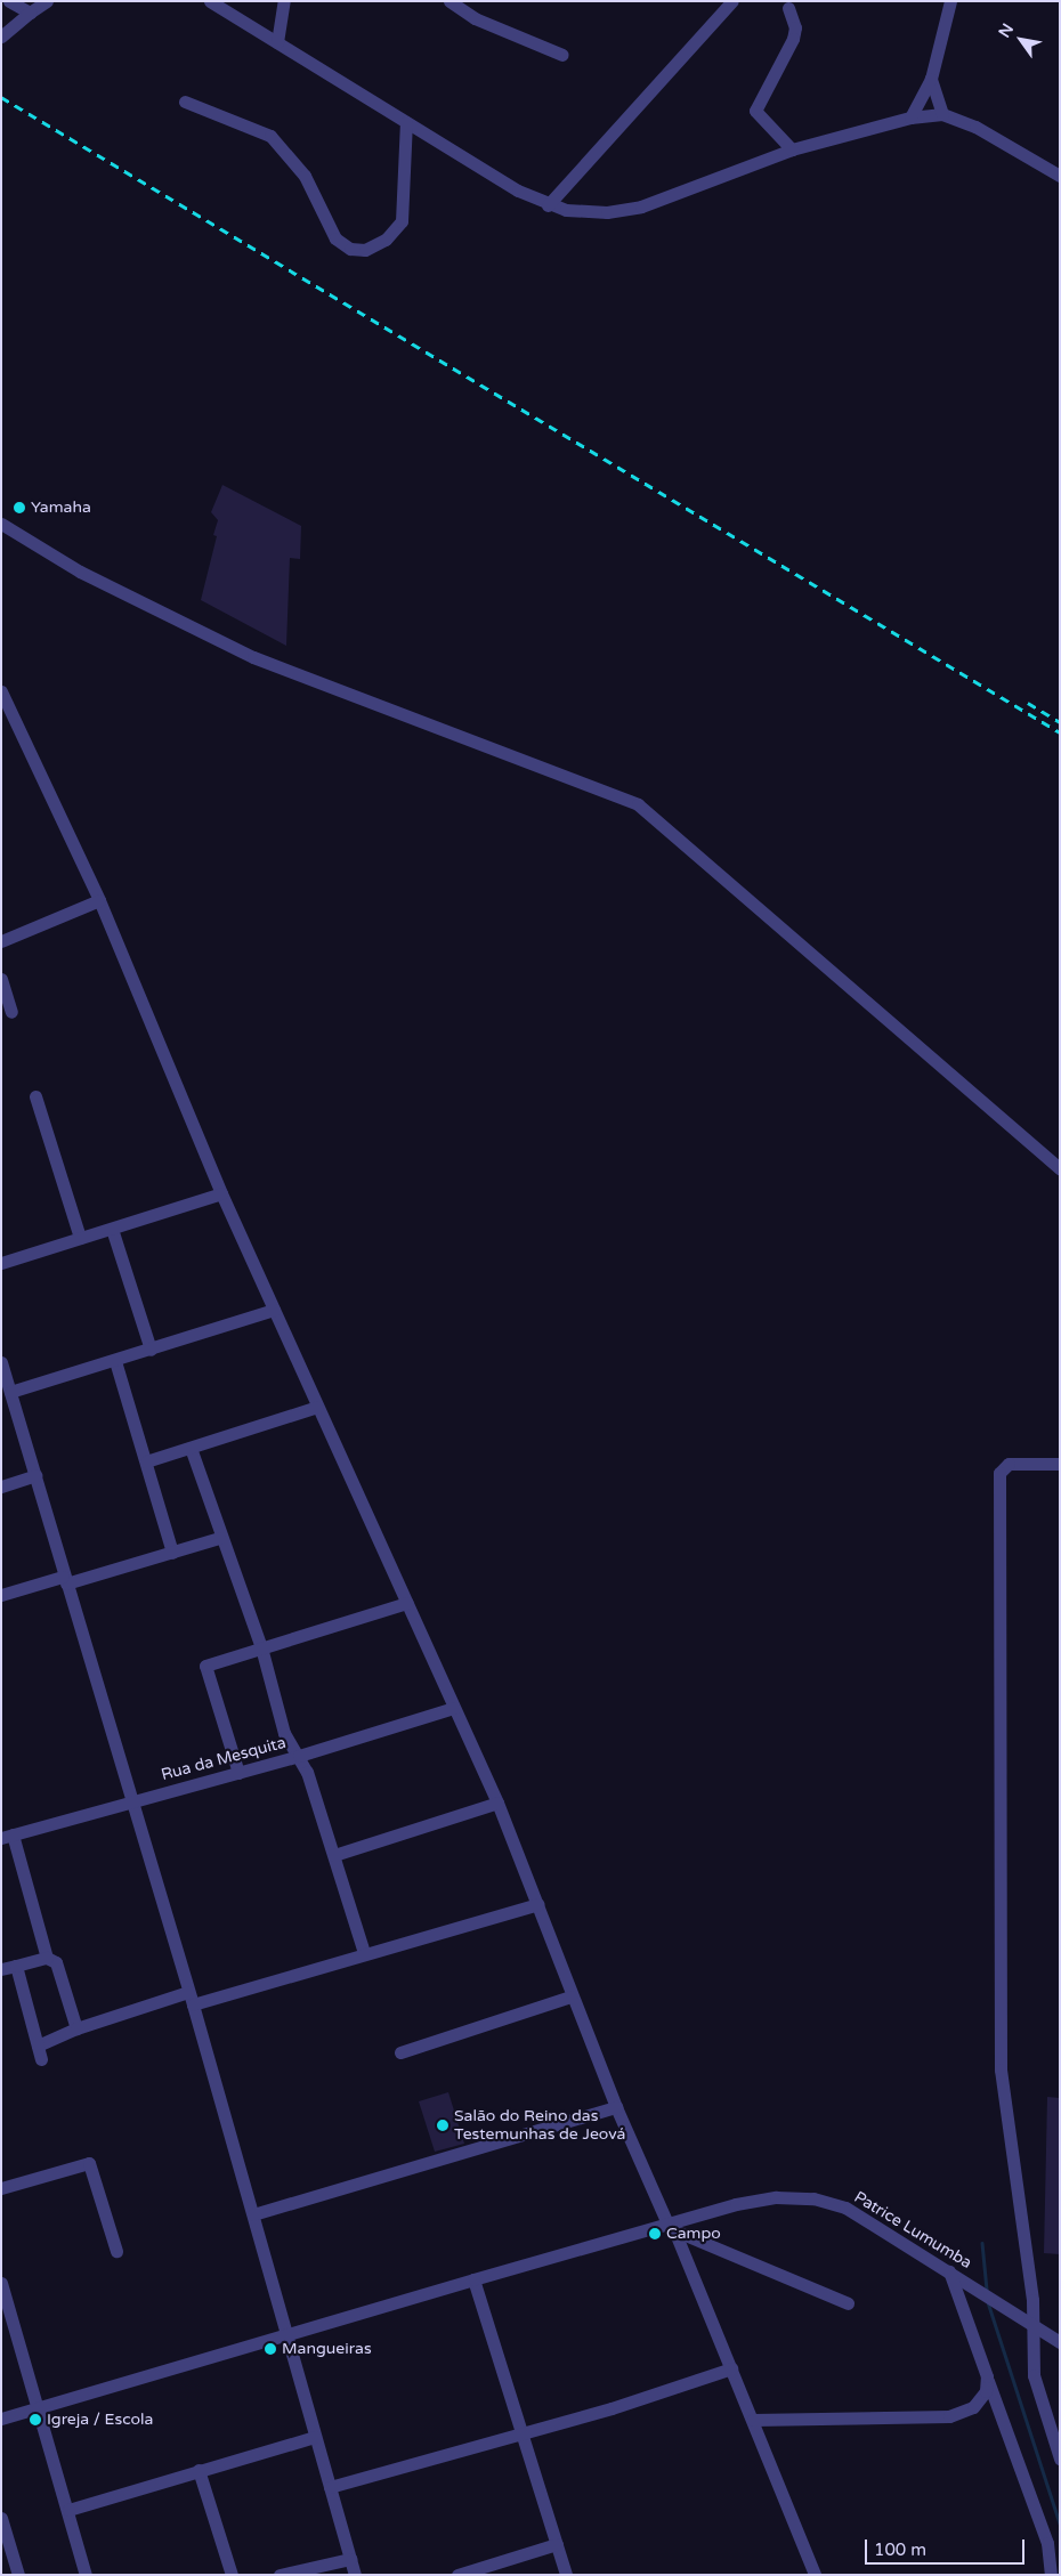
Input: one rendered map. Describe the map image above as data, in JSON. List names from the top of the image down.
{
  "streets": {
    "street": ["Rua da Mesquita", "Patrice Lumumba"]
  },
  "places": [
    "Yamaha",
    "Salão do Reino das Testemunhas de Jeová",
    "Campo",
    "Mangueiras",
    "Igreja / Escola"
  ],
  "scale_bar": "100 m",
  "north": "top left"
}
